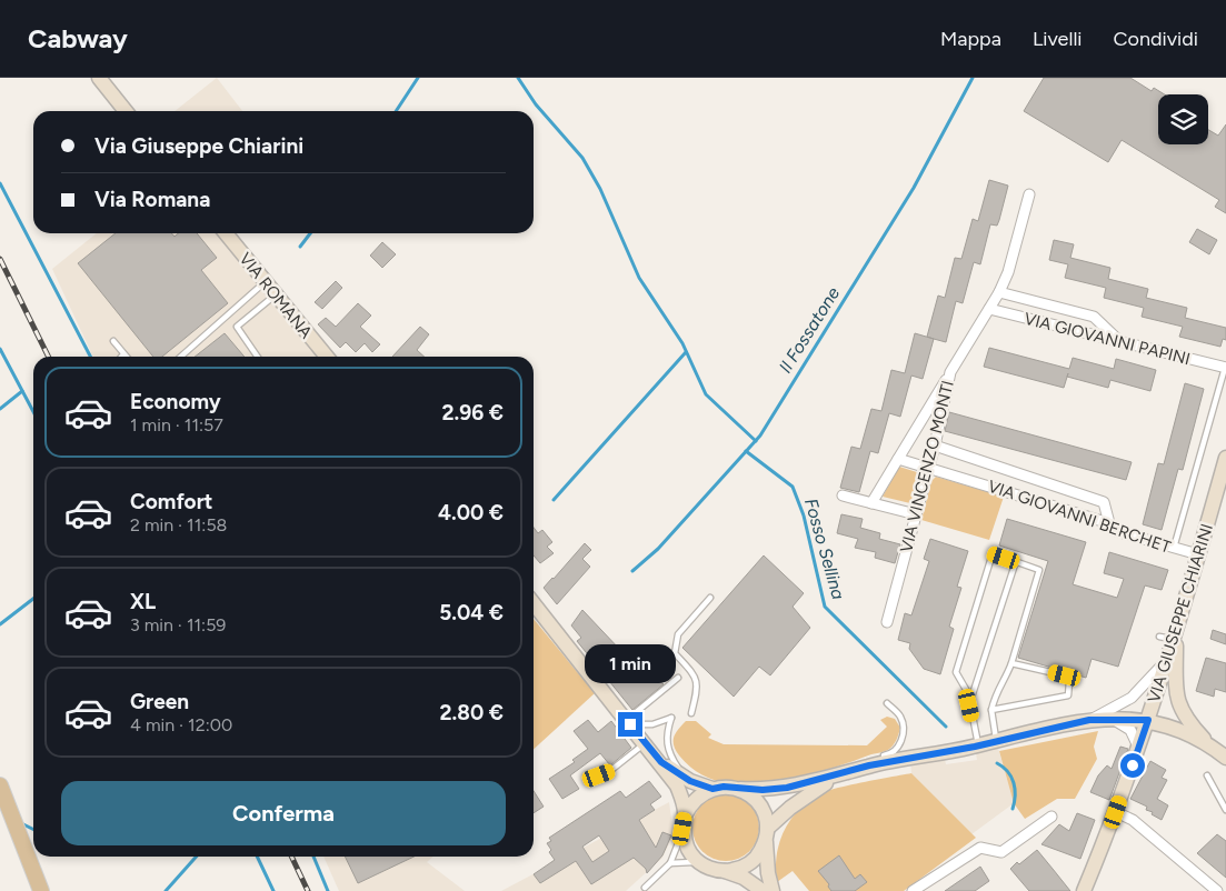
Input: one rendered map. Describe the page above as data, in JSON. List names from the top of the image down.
{
  "streets": {
    "street": [
      "VIA ROMANA",
      "VIA GIOVANNI PAPINI",
      "VIA VINCENZO MONTI",
      "VIA GIOVANNI BERCHET",
      "VIA GIUSEPPE CHIARINI"
    ]
  },
  "crossings": [
    ["VIA GIOVANNI PAPINI", "VIA VINCENZO MONTI"],
    ["VIA VINCENZO MONTI", "VIA GIOVANNI BERCHET"],
    ["VIA GIOVANNI BERCHET", "VIA GIUSEPPE CHIARINI"]
  ],
  "water": ["Il Fossatone", "Fosso Sellina"],
  "page": {
    "header": "Cabway",
    "nav": ["Mappa", "Livelli", "Condividi"],
    "banner": ["Via Giuseppe Chiarini", "Via Romana"],
    "list": [
      {
        "name": "Economy",
        "note": "1 min · 11:57",
        "value": "2.96 €"
      },
      {
        "name": "Comfort",
        "note": "2 min · 11:58",
        "value": "4.00 €"
      },
      {
        "name": "XL",
        "note": "3 min · 11:59",
        "value": "5.04 €"
      },
      {
        "name": "Green",
        "note": "4 min · 12:00",
        "value": "2.80 €"
      }
    ],
    "bubble": "1 min",
    "buttons": "Conferma"
  }
}
